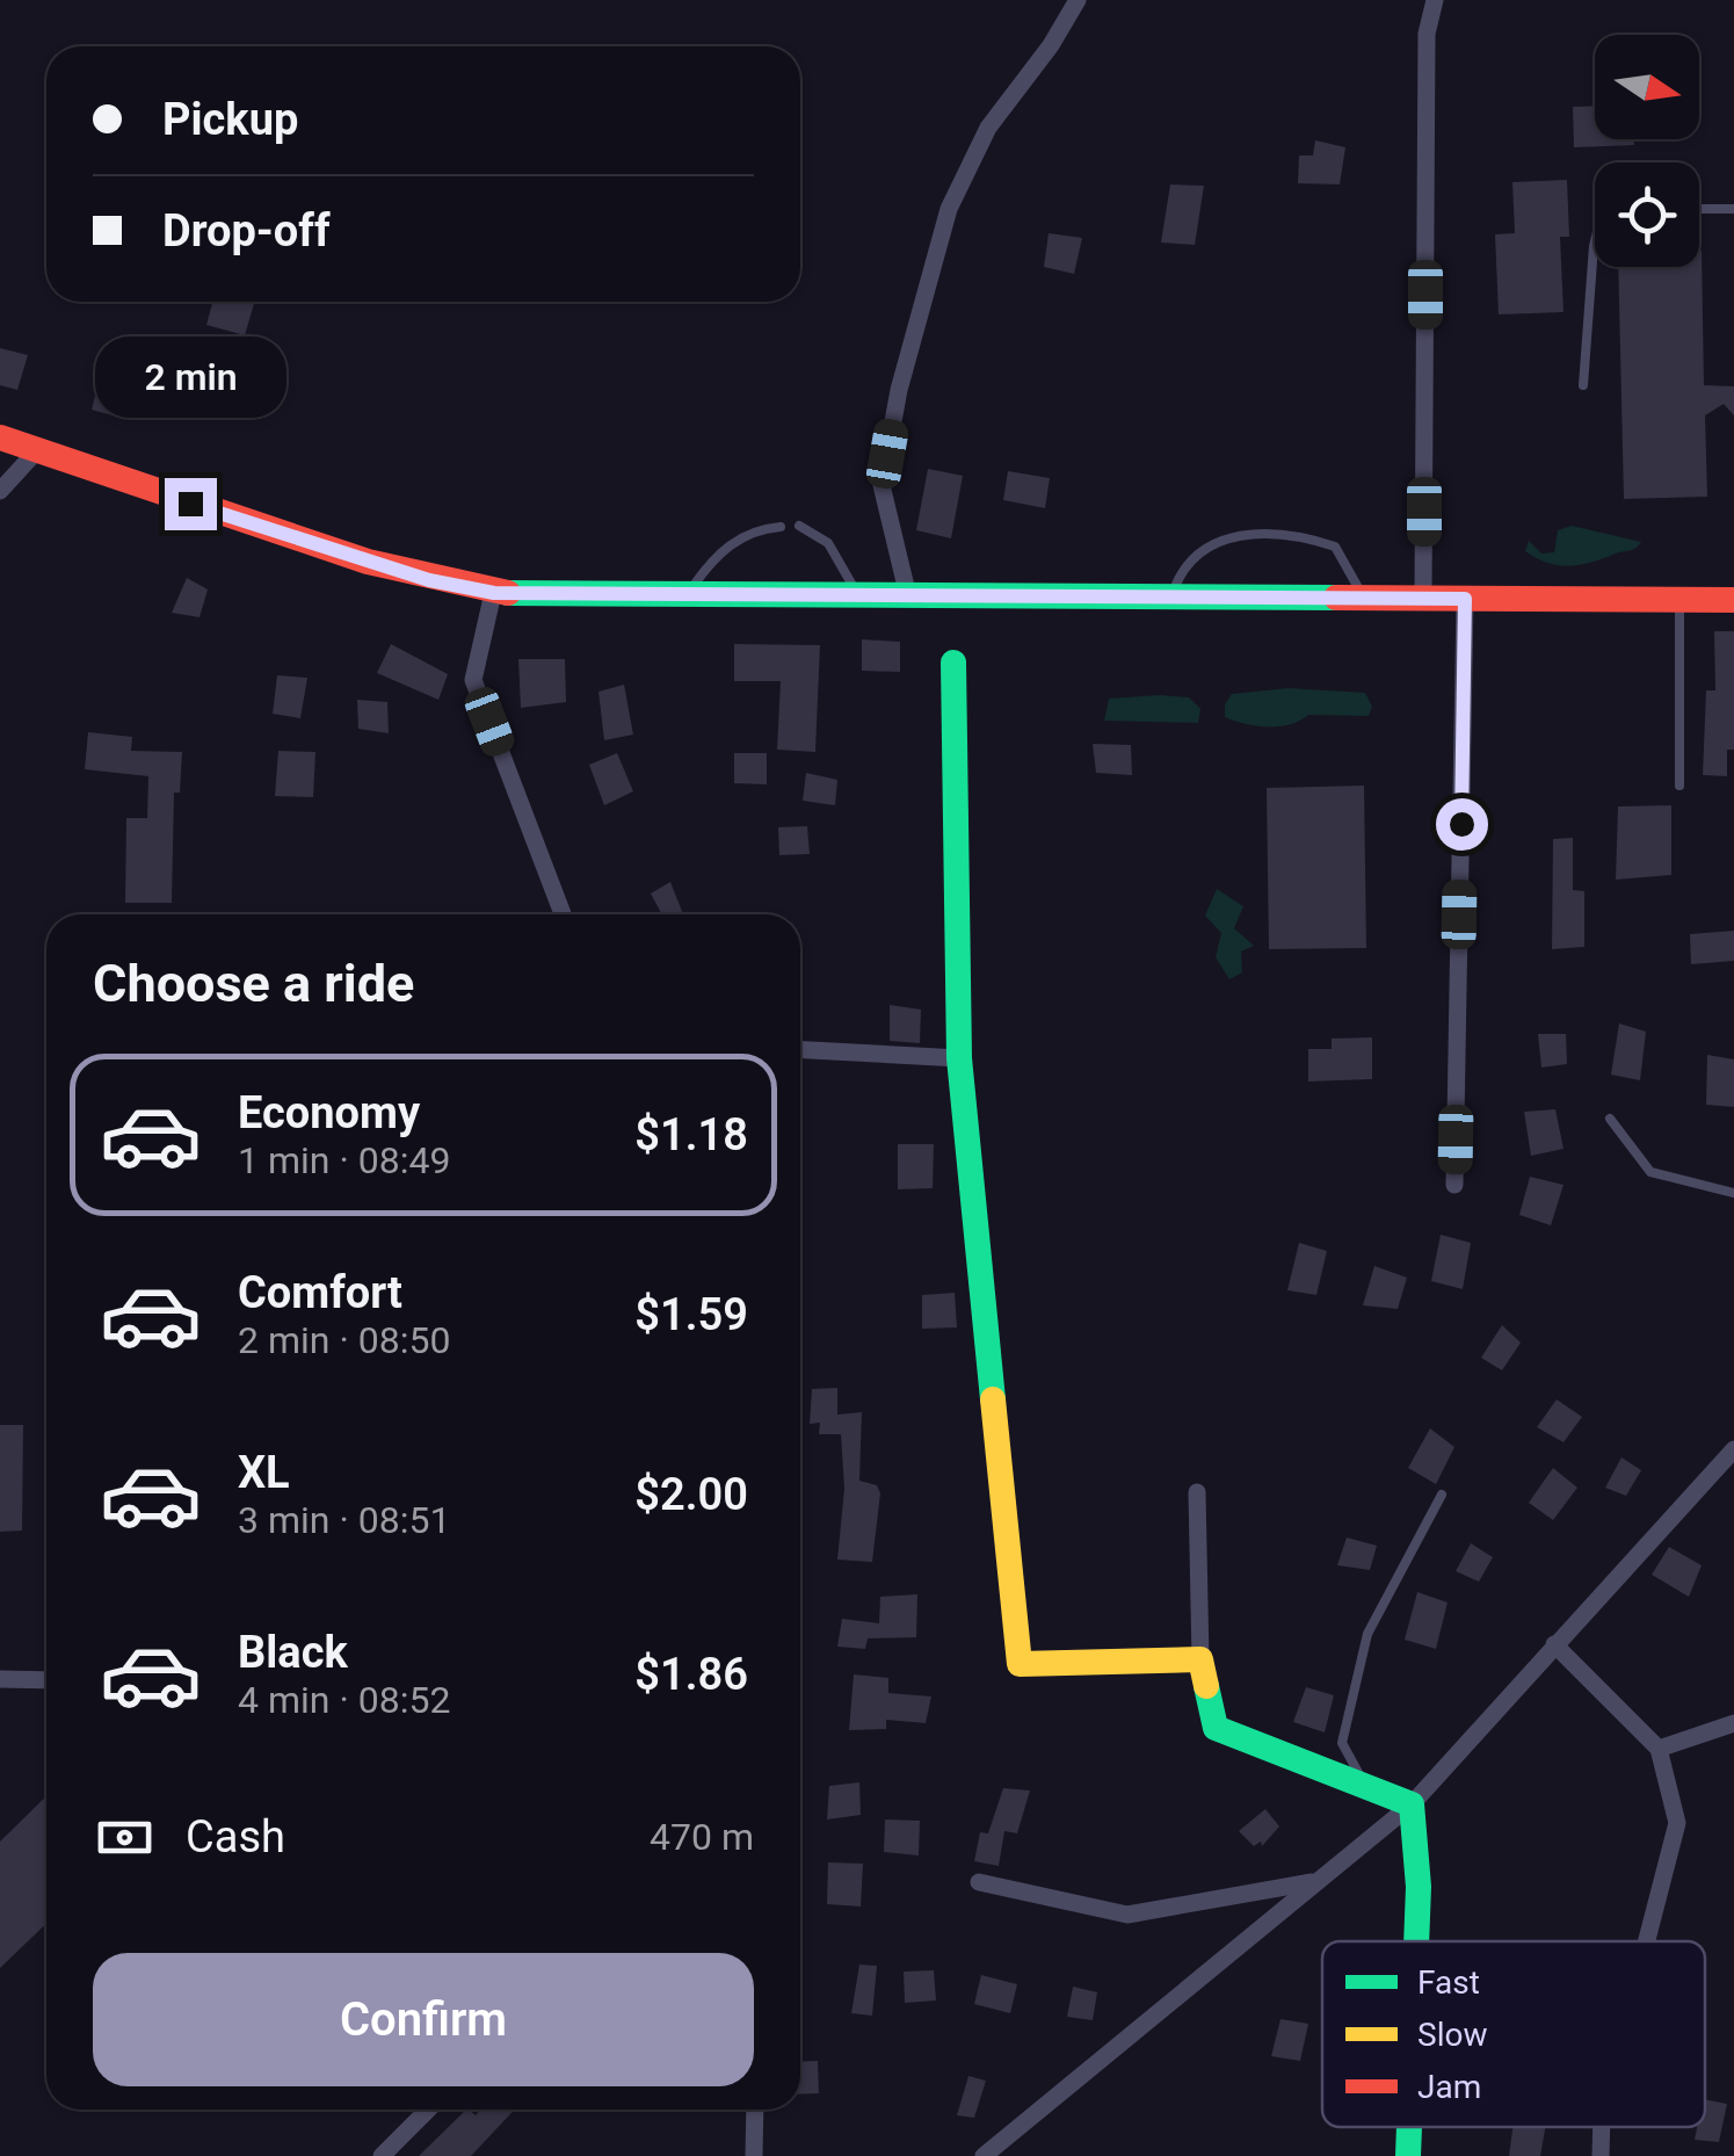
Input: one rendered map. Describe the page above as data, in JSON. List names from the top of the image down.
{
  "legend": ["Fast", "Slow", "Jam"],
  "north": "right",
  "page": {
    "banner": ["Pickup", "Drop-off"],
    "bubble": "2 min",
    "heading": "Choose a ride",
    "list": [
      {
        "name": "Economy",
        "note": "1 min · 08:49",
        "value": "$1.18"
      },
      {
        "name": "Comfort",
        "note": "2 min · 08:50",
        "value": "$1.59"
      },
      {
        "name": "XL",
        "note": "3 min · 08:51",
        "value": "$2.00"
      },
      {
        "name": "Black",
        "note": "4 min · 08:52",
        "value": "$1.86"
      }
    ],
    "pay": ["Cash", "470 m"],
    "buttons": "Confirm"
  }
}
